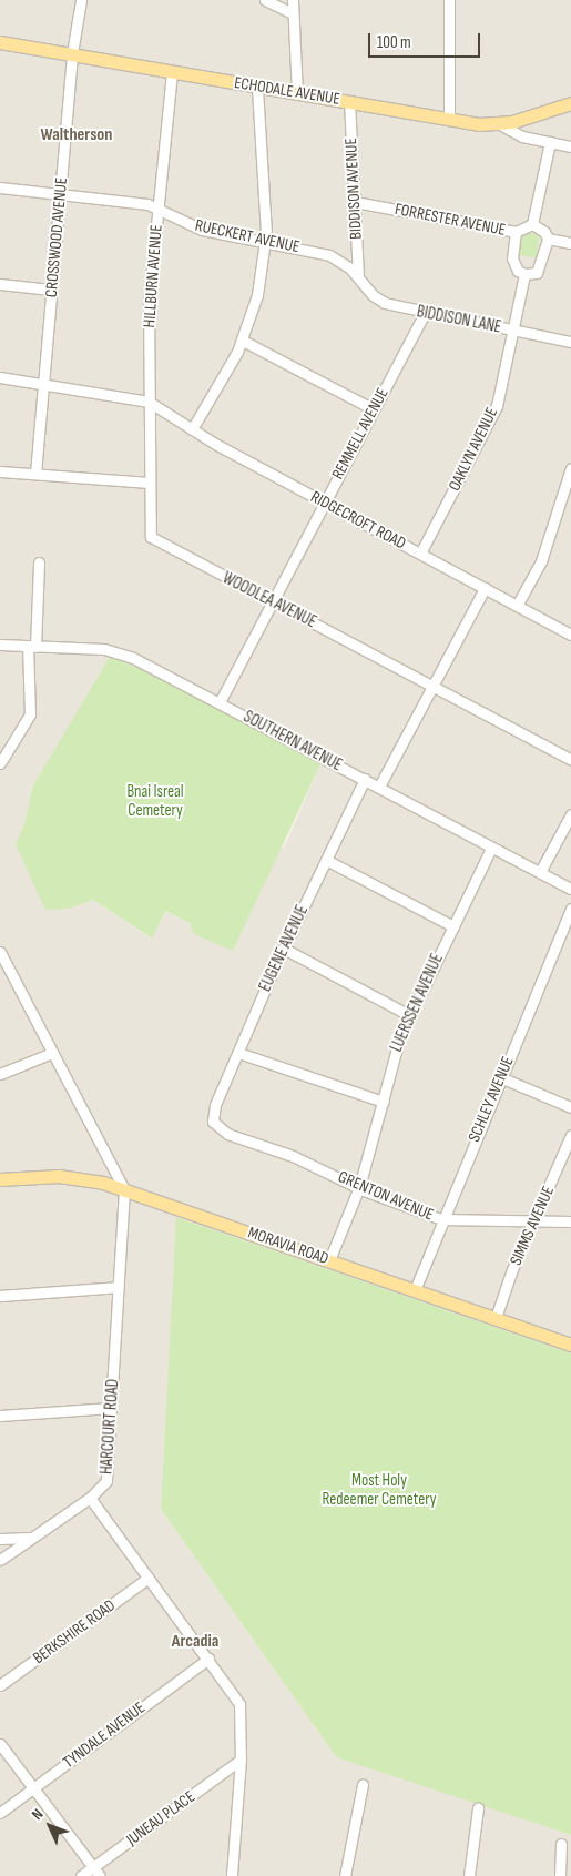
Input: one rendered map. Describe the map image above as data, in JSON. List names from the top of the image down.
{
  "streets": {
    "main road": ["ECHODALE AVENUE", "MORAVIA ROAD"],
    "street": [
      "BIDDISON AVENUE",
      "FORRESTER AVENUE",
      "RUECKERT AVENUE",
      "CROSSWOOD AVENUE",
      "HILLBURN AVENUE",
      "BIDDISON LANE",
      "REMMELL AVENUE",
      "OAKLYN AVENUE",
      "RIDGECROFT ROAD",
      "WOODLEA AVENUE",
      "SOUTHERN AVENUE",
      "EUGENE AVENUE",
      "LUERSSEN AVENUE",
      "SCHLEY AVENUE",
      "GRENTON AVENUE",
      "SIMMS AVENUE",
      "HARCOURT ROAD",
      "BERKSHIRE ROAD",
      "TYNDALE AVENUE",
      "JUNEAU PLACE"
    ]
  },
  "crossings": [
    ["ECHODALE AVENUE", "BIDDISON AVENUE"],
    ["ECHODALE AVENUE", "CROSSWOOD AVENUE"],
    ["ECHODALE AVENUE", "HILLBURN AVENUE"],
    ["BIDDISON AVENUE", "FORRESTER AVENUE"],
    ["BIDDISON AVENUE", "RUECKERT AVENUE"],
    ["BIDDISON AVENUE", "BIDDISON LANE"],
    ["RUECKERT AVENUE", "CROSSWOOD AVENUE"],
    ["RUECKERT AVENUE", "HILLBURN AVENUE"],
    ["RUECKERT AVENUE", "BIDDISON LANE"],
    ["HILLBURN AVENUE", "RIDGECROFT ROAD"],
    ["HILLBURN AVENUE", "WOODLEA AVENUE"],
    ["BIDDISON LANE", "REMMELL AVENUE"],
    ["BIDDISON LANE", "OAKLYN AVENUE"],
    ["REMMELL AVENUE", "RIDGECROFT ROAD"],
    ["REMMELL AVENUE", "WOODLEA AVENUE"],
    ["REMMELL AVENUE", "SOUTHERN AVENUE"],
    ["OAKLYN AVENUE", "RIDGECROFT ROAD"],
    ["SOUTHERN AVENUE", "EUGENE AVENUE"],
    ["SOUTHERN AVENUE", "LUERSSEN AVENUE"],
    ["EUGENE AVENUE", "GRENTON AVENUE"],
    ["LUERSSEN AVENUE", "GRENTON AVENUE"],
    ["LUERSSEN AVENUE", "MORAVIA ROAD"],
    ["SCHLEY AVENUE", "GRENTON AVENUE"],
    ["SCHLEY AVENUE", "MORAVIA ROAD"],
    ["GRENTON AVENUE", "SIMMS AVENUE"],
    ["SIMMS AVENUE", "MORAVIA ROAD"],
    ["MORAVIA ROAD", "HARCOURT ROAD"],
    ["HARCOURT ROAD", "BERKSHIRE ROAD"],
    ["HARCOURT ROAD", "TYNDALE AVENUE"],
    ["HARCOURT ROAD", "JUNEAU PLACE"]
  ],
  "districts": ["Waltherson", "Arcadia"],
  "parks": ["Bnai Isreal Cemetery", "Most Holy Redeemer Cemetery"],
  "scale_bar": "100 m",
  "north": "top left"
}
